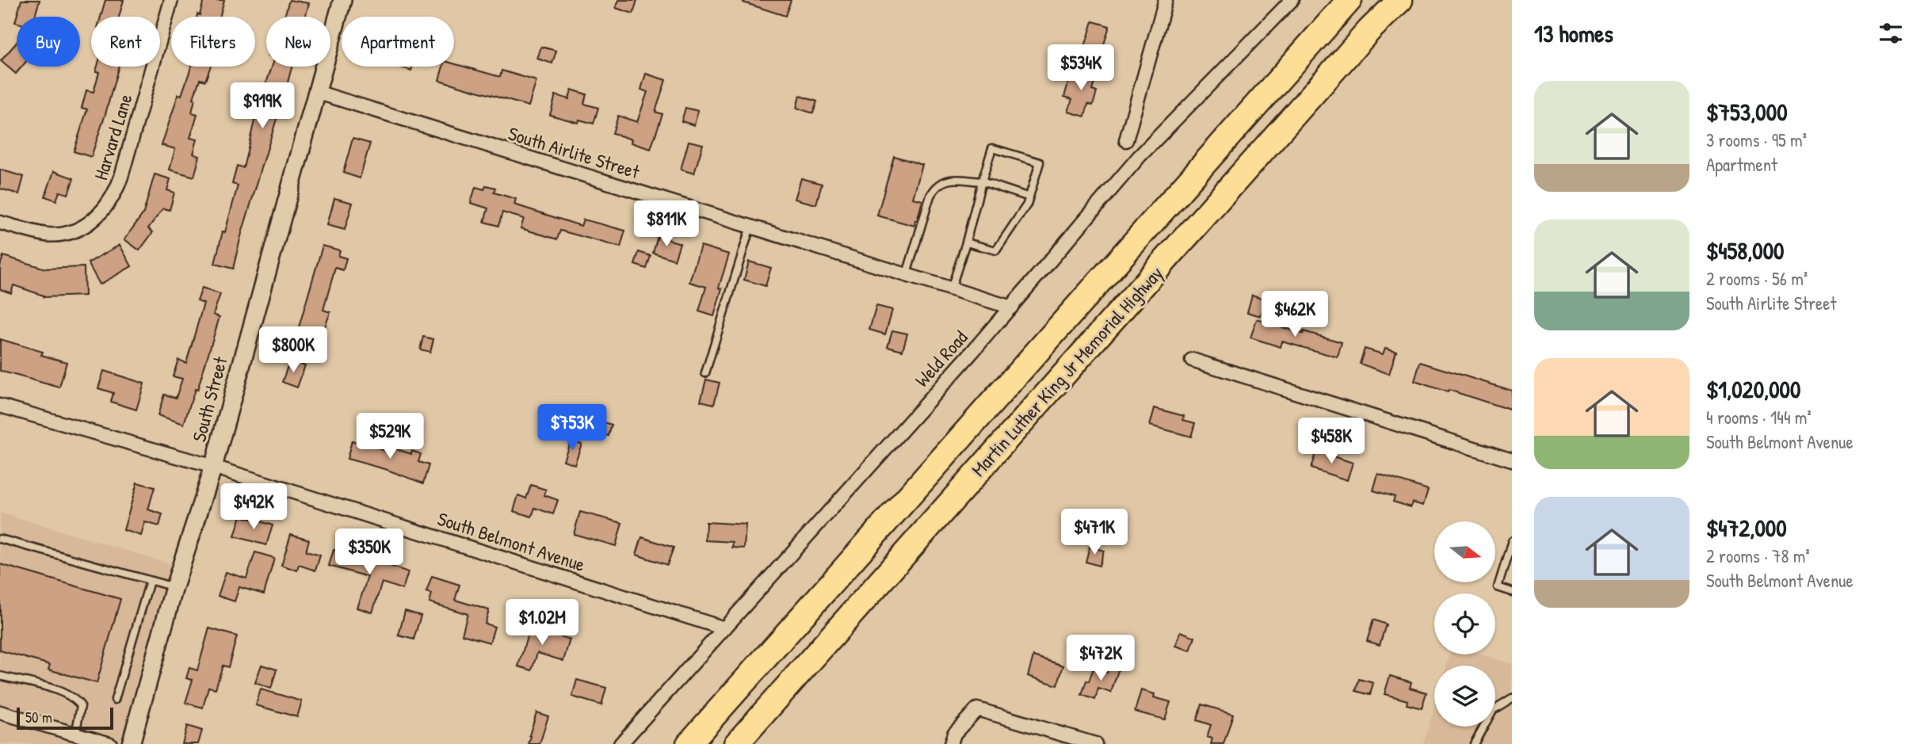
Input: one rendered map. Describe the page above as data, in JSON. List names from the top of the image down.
{
  "streets": {
    "highway": ["Martin Luther King Jr Memorial Highway"],
    "street": [
      "Harvard Lane",
      "South Airlite Street",
      "Weld Road",
      "South Street",
      "South Belmont Avenue"
    ]
  },
  "crossings": [
    ["South Airlite Street", "Weld Road"],
    ["South Airlite Street", "South Street"],
    ["Weld Road", "South Belmont Avenue"],
    ["South Street", "South Belmont Avenue"]
  ],
  "scale_bar": "50 m",
  "north": "right",
  "page": {
    "heading": "13 homes",
    "chip": [
      "Buy",
      "Rent",
      "Filters",
      "New",
      "Apartment"
    ],
    "price": [
      "$534K",
      "$919K",
      "$811K",
      "$462K",
      "$800K",
      "$753K",
      "$529K",
      "$458K",
      "$492K",
      "$471K",
      "$350K",
      "$1.02M",
      "$472K"
    ],
    "list": [
      {
        "name": "$753,000",
        "note": "3 rooms · 95 m² · Apartment"
      },
      {
        "name": "$458,000",
        "note": "2 rooms · 56 m² · South Airlite Street"
      },
      {
        "name": "$1,020,000",
        "note": "4 rooms · 144 m² · South Belmont Avenue"
      },
      {
        "name": "$472,000",
        "note": "2 rooms · 78 m² · South Belmont Avenue"
      }
    ],
    "scale": "50 m"
  }
}
